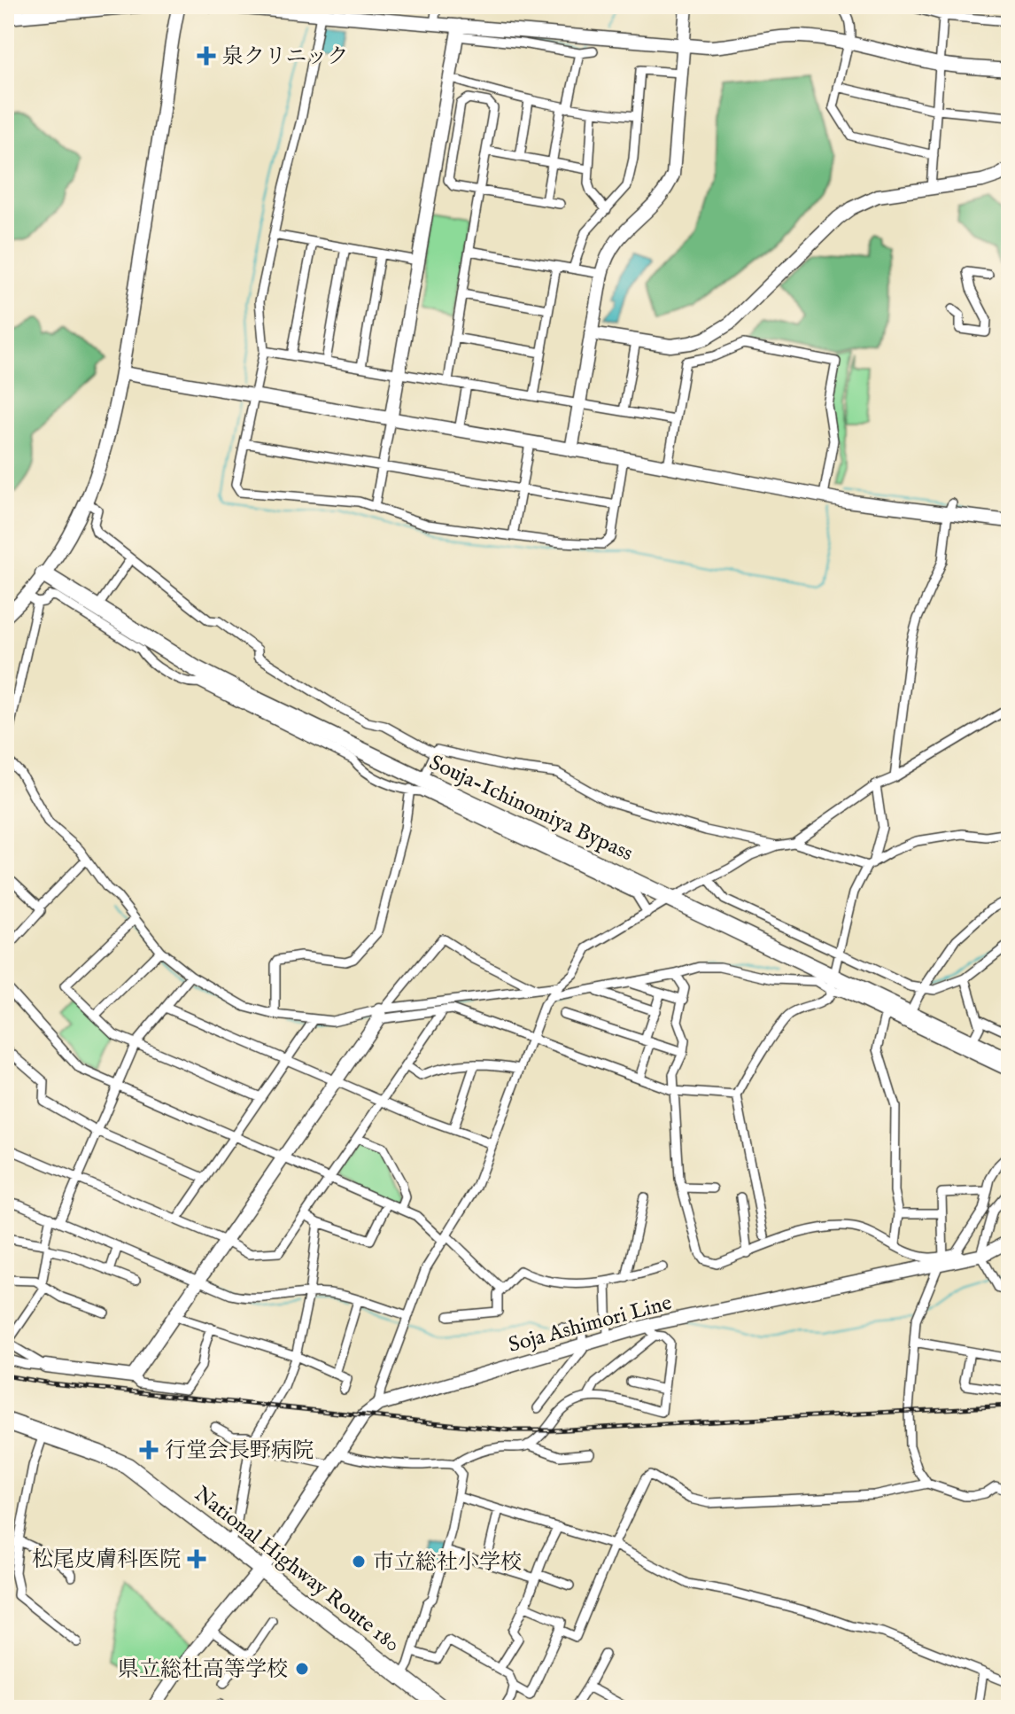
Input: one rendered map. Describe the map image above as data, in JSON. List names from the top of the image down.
{
  "streets": {
    "highway": ["Souja-Ichinomiya Bypass", "National Highway Route 180"],
    "street": ["Soja Ashimori Line"]
  },
  "places": {
    "health": ["泉クリニック", "行堂会長野病院", "松尾皮膚科医院"],
    "other": ["市立総社小学校", "県立総社高等学校"]
  }
}
